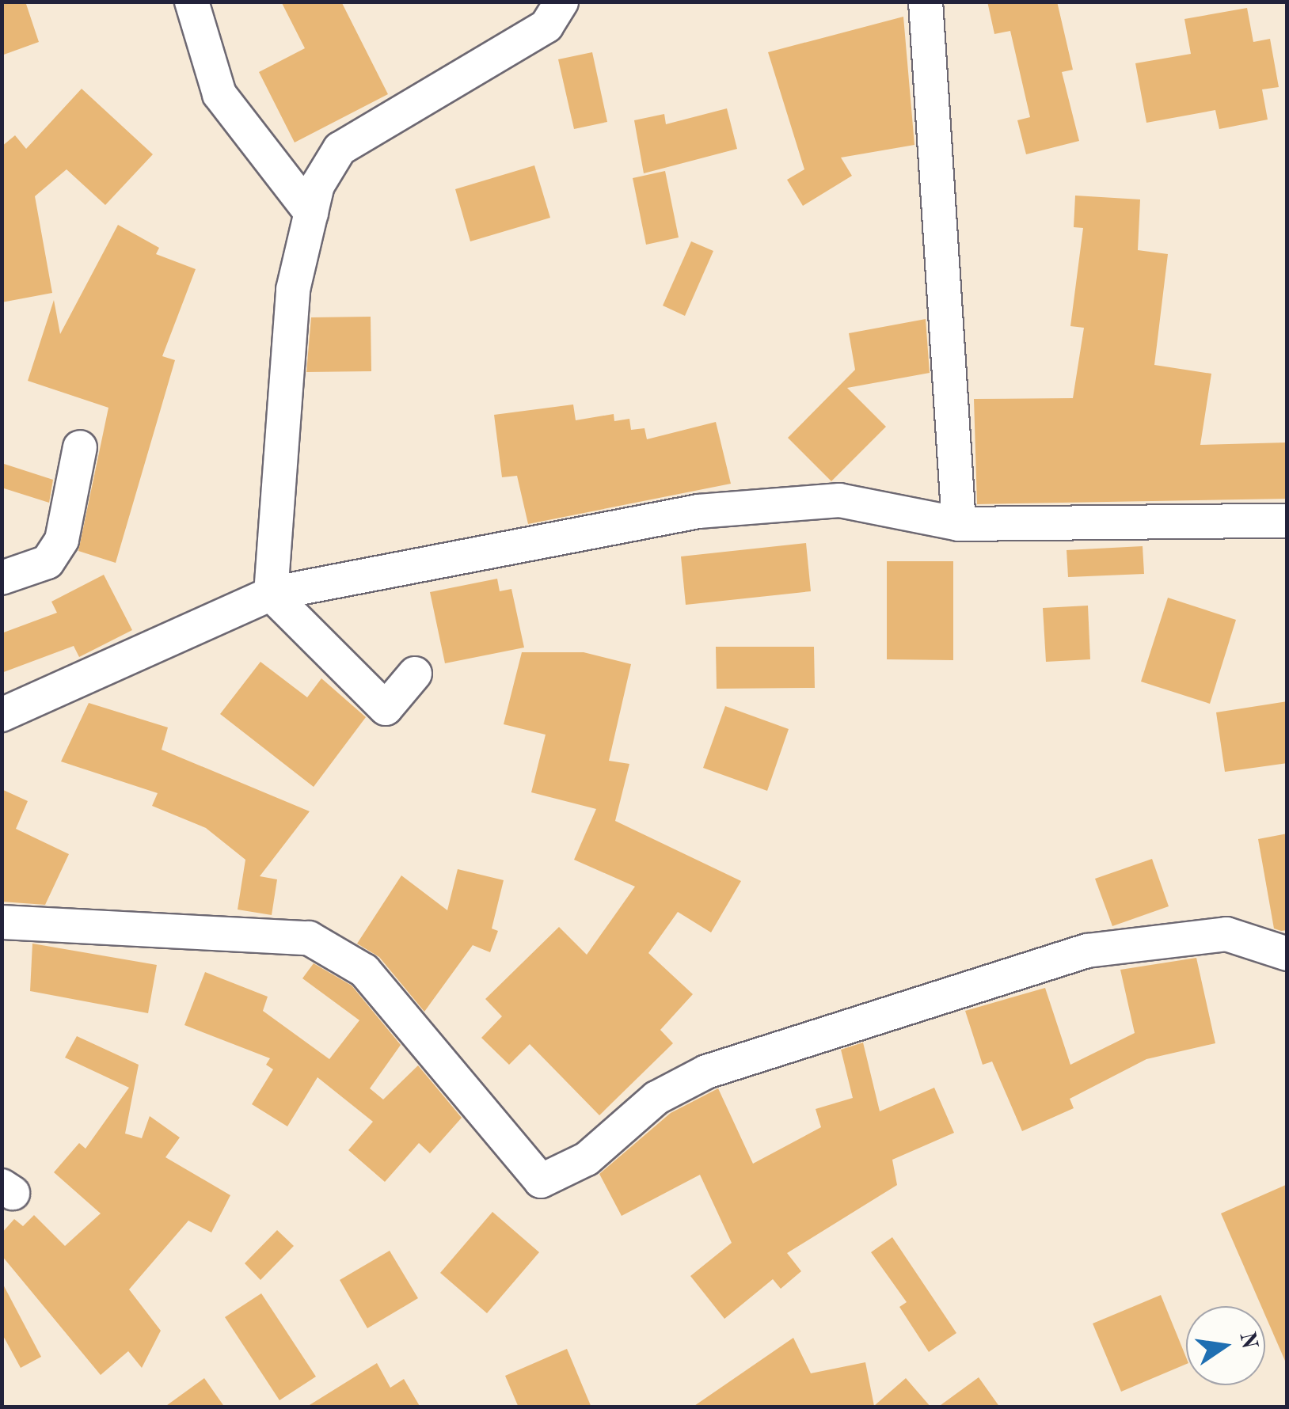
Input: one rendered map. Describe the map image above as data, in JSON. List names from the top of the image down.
{
  "north": "right"
}
